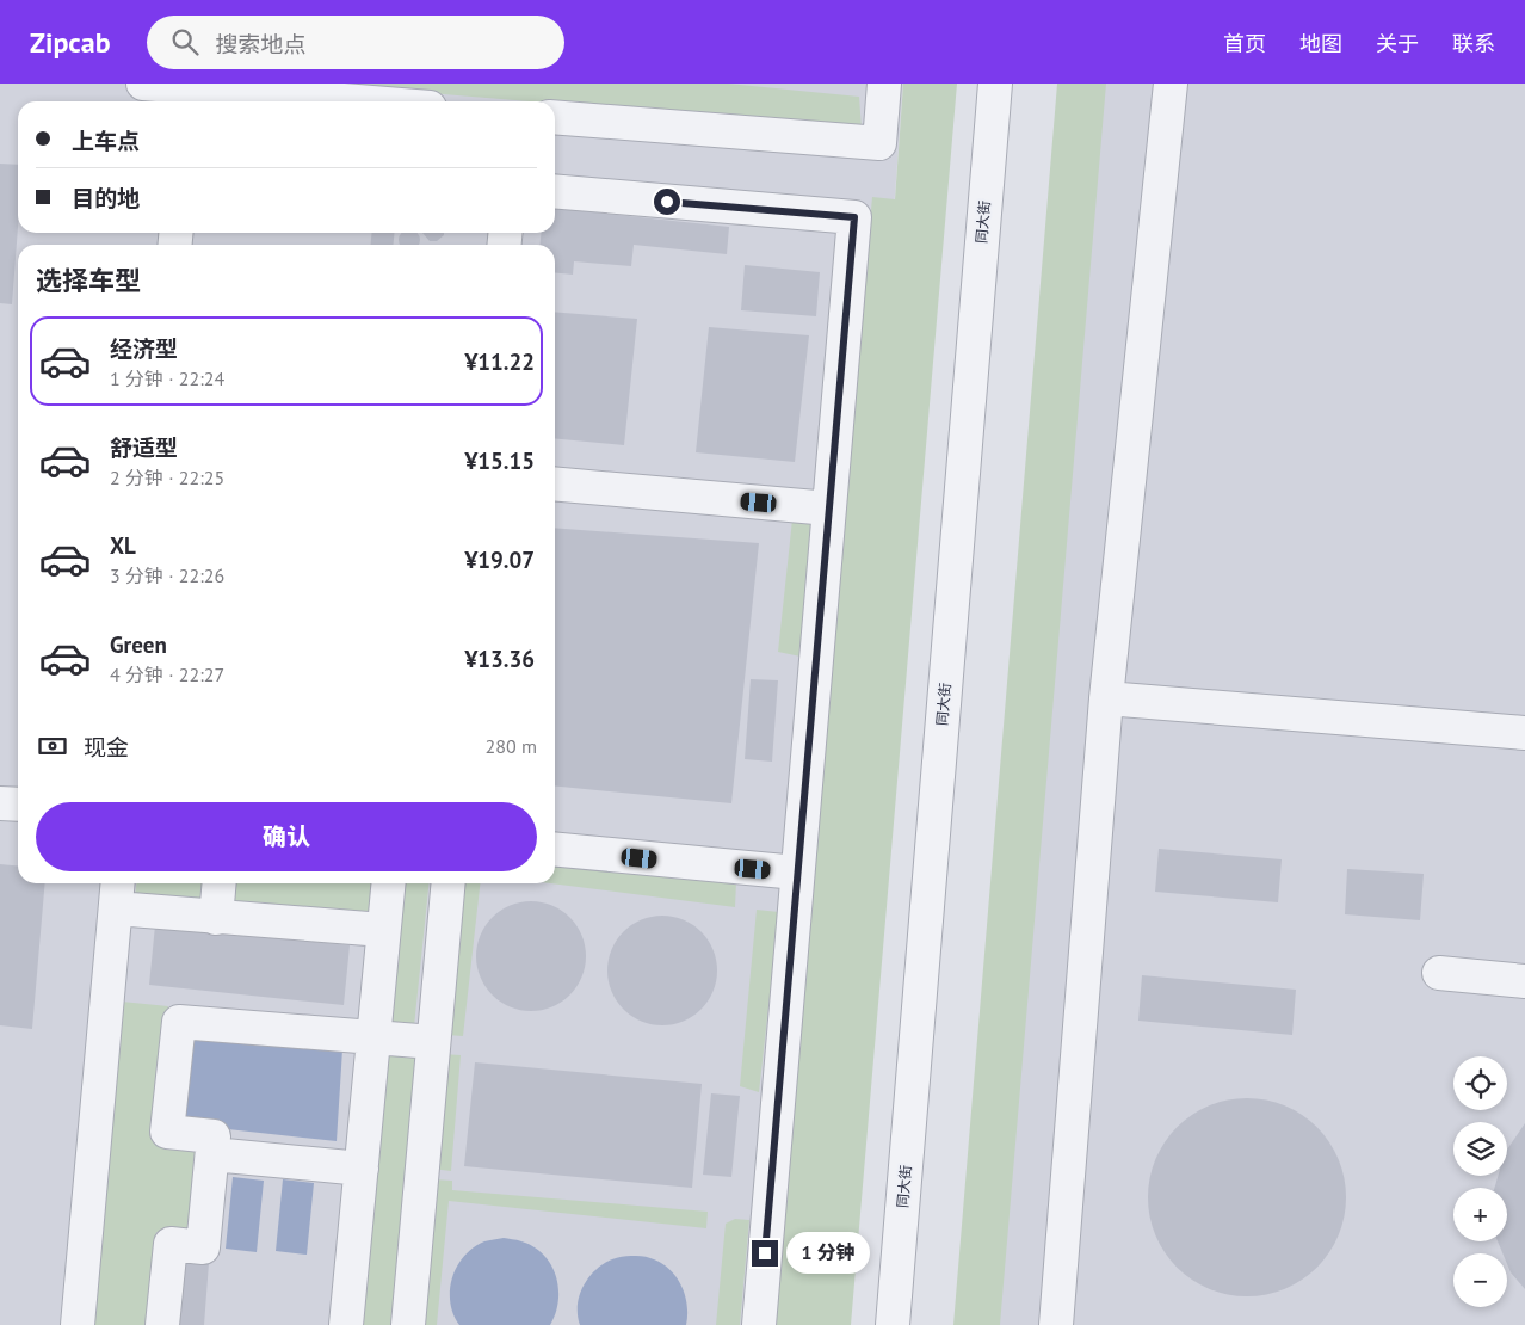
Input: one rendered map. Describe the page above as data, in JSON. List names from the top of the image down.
{
  "streets": {
    "street": ["同大街"]
  },
  "page": {
    "header": "Zipcab",
    "search": "搜索地点",
    "nav": [
      "首页",
      "地图",
      "关于",
      "联系"
    ],
    "banner": ["上车点", "目的地"],
    "heading": "选择车型",
    "list": [
      {
        "name": "经济型",
        "note": "1 分钟 · 22:24",
        "value": "¥11.22"
      },
      {
        "name": "舒适型",
        "note": "2 分钟 · 22:25",
        "value": "¥15.15"
      },
      {
        "name": "XL",
        "note": "3 分钟 · 22:26",
        "value": "¥19.07"
      },
      {
        "name": "Green",
        "note": "4 分钟 · 22:27",
        "value": "¥13.36"
      }
    ],
    "pay": ["现金", "280 m"],
    "buttons": "确认",
    "map_buttons": ["+", "−"],
    "bubble": "1 分钟"
  }
}
